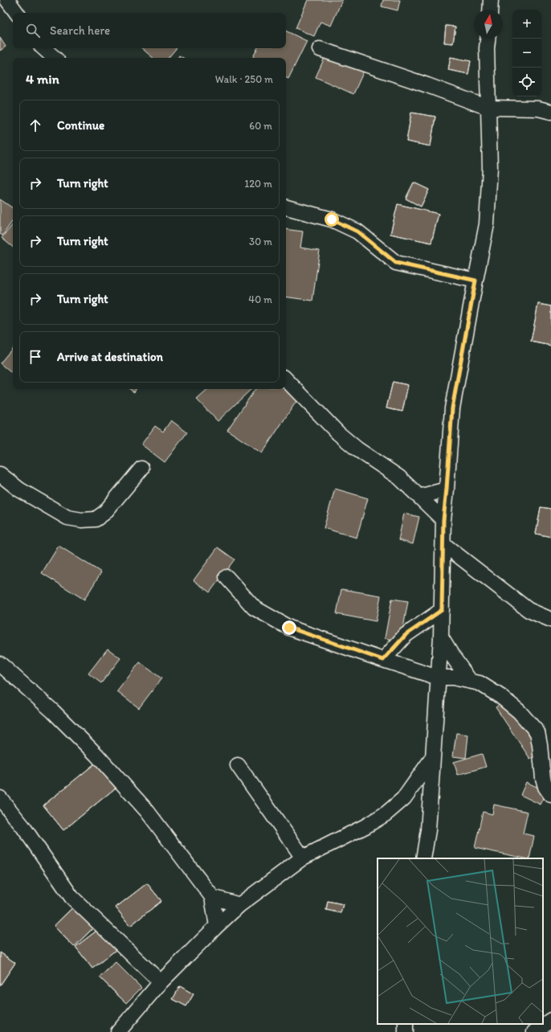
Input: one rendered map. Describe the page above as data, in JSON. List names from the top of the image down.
{
  "north": "top",
  "page": {
    "map_buttons": ["+", "−"],
    "search": "Search here",
    "heading": ["4 min", "Walk · 250 m"],
    "list": [
      ["Continue", "60 m"],
      ["Turn right", "120 m"],
      ["Turn right", "30 m"],
      ["Turn right", "40 m"],
      "Arrive at destination"
    ]
  }
}
